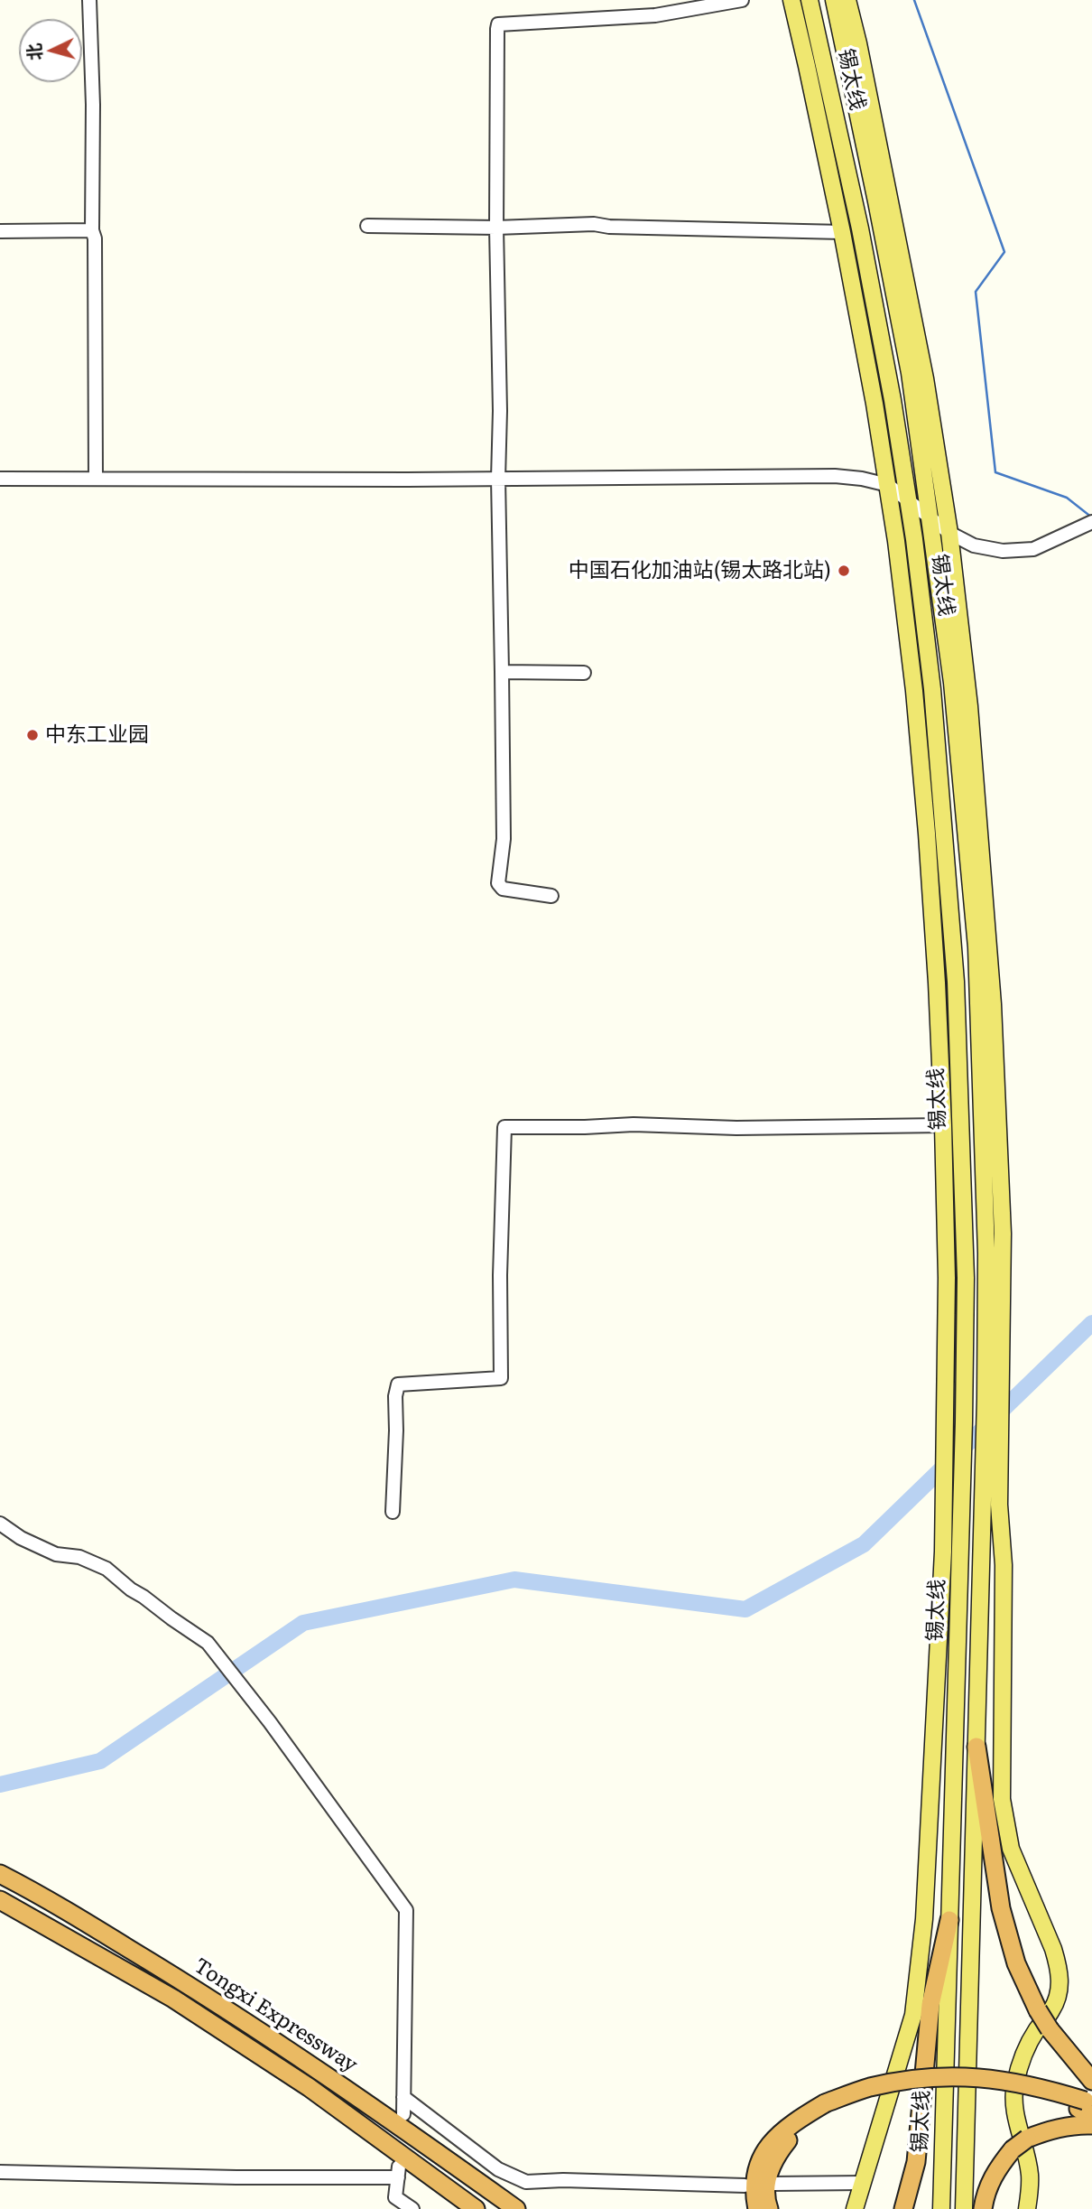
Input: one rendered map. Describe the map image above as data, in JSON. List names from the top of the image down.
{
  "streets": {
    "highway": ["Tongxi Expressway"],
    "main road": ["锡太线"]
  },
  "places": ["中国石化加油站(锡太路北站)", "中东工业园"],
  "north": "left"
}
